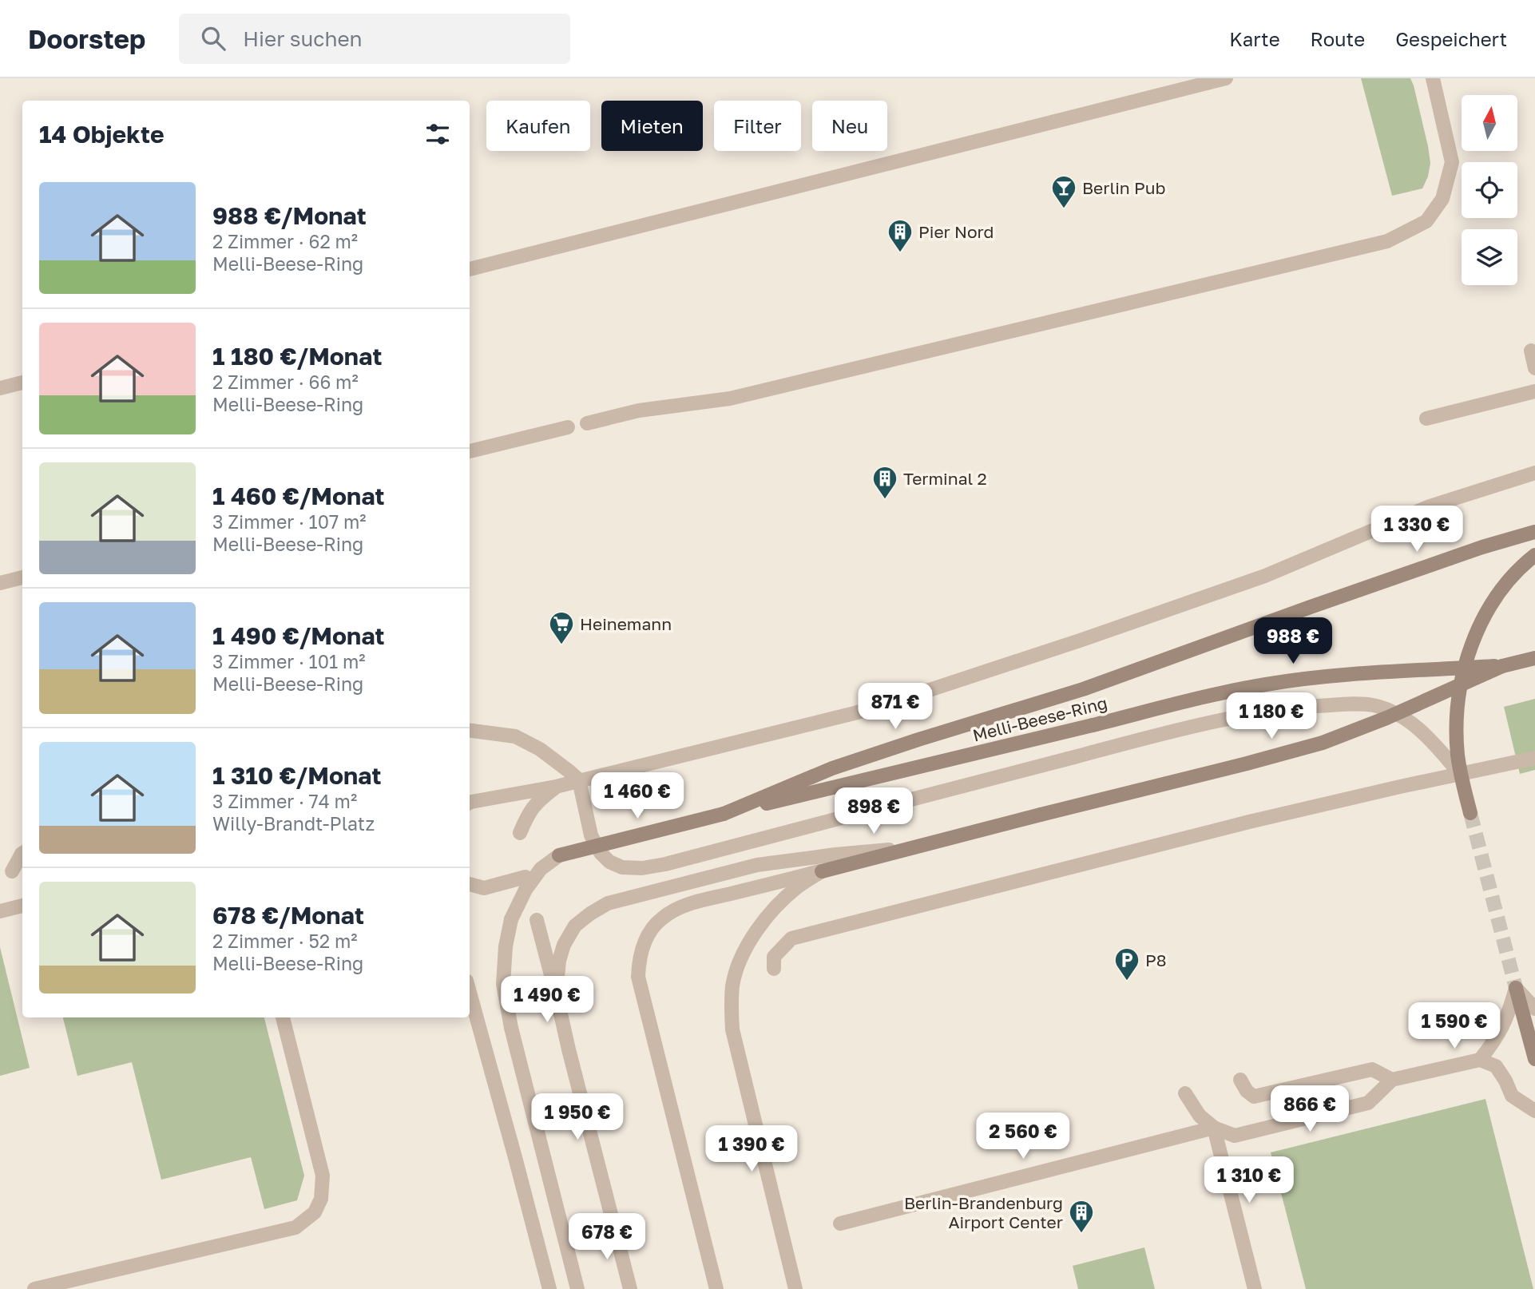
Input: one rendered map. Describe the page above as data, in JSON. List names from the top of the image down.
{
  "streets": {
    "street": ["Melli-Beese-Ring"]
  },
  "places": {
    "bar": ["Berlin Pub"],
    "building": ["Pier Nord", "Terminal 2", "Berlin-Brandenburg Airport Center"],
    "supermarket": ["Heinemann"],
    "parking": ["P8"]
  },
  "north": "top",
  "page": {
    "header": "Doorstep",
    "search": "Hier suchen",
    "nav": ["Karte", "Route", "Gespeichert"],
    "chip": [
      "Kaufen",
      "Mieten",
      "Filter",
      "Neu"
    ],
    "heading": "14 Objekte",
    "list": [
      {
        "name": "988 €/Monat",
        "note": "2 Zimmer · 62 m² · Melli-Beese-Ring"
      },
      {
        "name": "1 180 €/Monat",
        "note": "2 Zimmer · 66 m² · Melli-Beese-Ring"
      },
      {
        "name": "1 460 €/Monat",
        "note": "3 Zimmer · 107 m² · Melli-Beese-Ring"
      },
      {
        "name": "1 490 €/Monat",
        "note": "3 Zimmer · 101 m² · Melli-Beese-Ring"
      },
      {
        "name": "1 310 €/Monat",
        "note": "3 Zimmer · 74 m² · Willy-Brandt-Platz"
      },
      {
        "name": "678 €/Monat",
        "note": "2 Zimmer · 52 m² · Melli-Beese-Ring"
      }
    ],
    "price": [
      "1 330 €",
      "988 €",
      "871 €",
      "1 180 €",
      "1 460 €",
      "898 €",
      "1 490 €",
      "1 590 €",
      "866 €",
      "1 950 €",
      "2 560 €",
      "1 390 €",
      "1 310 €",
      "678 €"
    ]
  }
}
